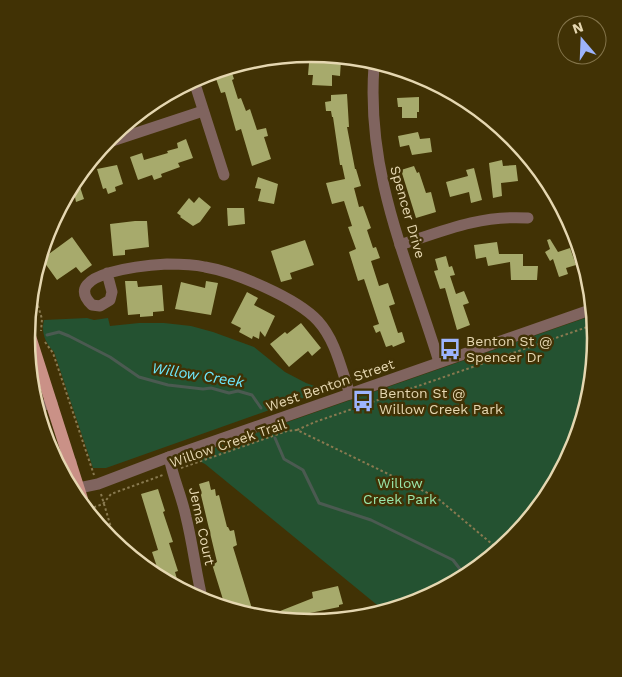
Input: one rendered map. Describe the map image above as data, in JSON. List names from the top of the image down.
{
  "streets": {
    "street": ["Spencer Drive", "West Benton Street", "Jema Court"],
    "path": ["Willow Creek Trail"]
  },
  "crossings": [
    ["Spencer Drive", "West Benton Street"],
    ["West Benton Street", "Jema Court"],
    ["Willow Creek Trail", "Jema Court"]
  ],
  "water": ["Willow Creek"],
  "parks": ["Willow Creek Park"],
  "places": {
    "bus stop": ["Benton St @ Spencer Dr", "Benton St @ Willow Creek Park"]
  },
  "north": "top"
}
